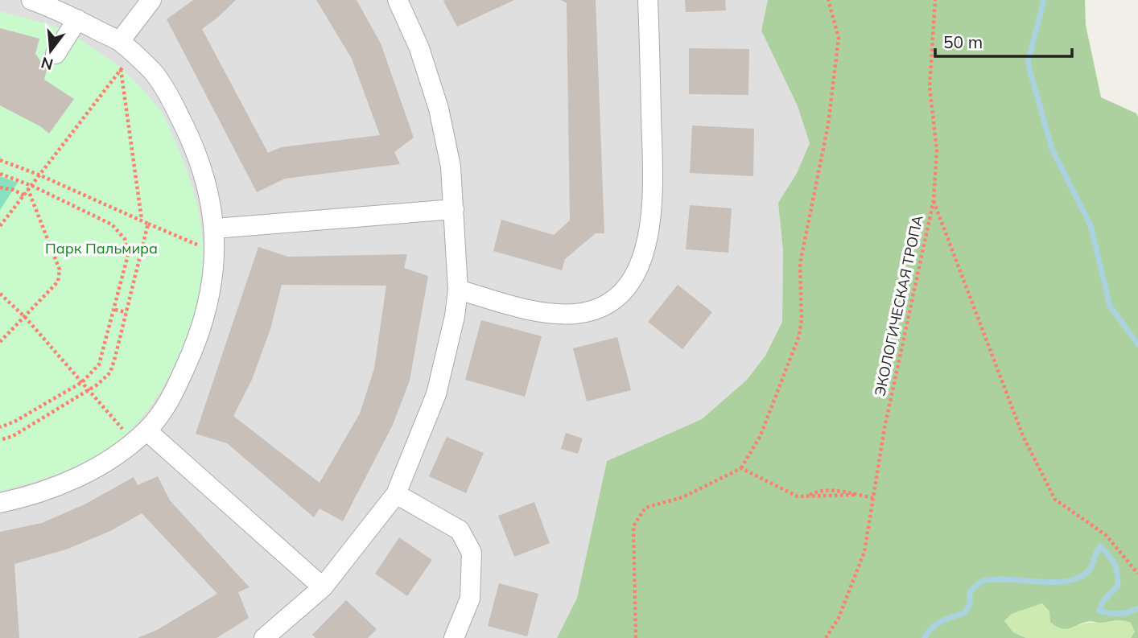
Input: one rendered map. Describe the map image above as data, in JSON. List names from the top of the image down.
{
  "streets": {
    "path": ["ЭКОЛОГИЧЕСКАЯ ТРОПА"]
  },
  "parks": ["Парк Пальмира"],
  "scale_bar": "50 m",
  "north": "bottom"
}
